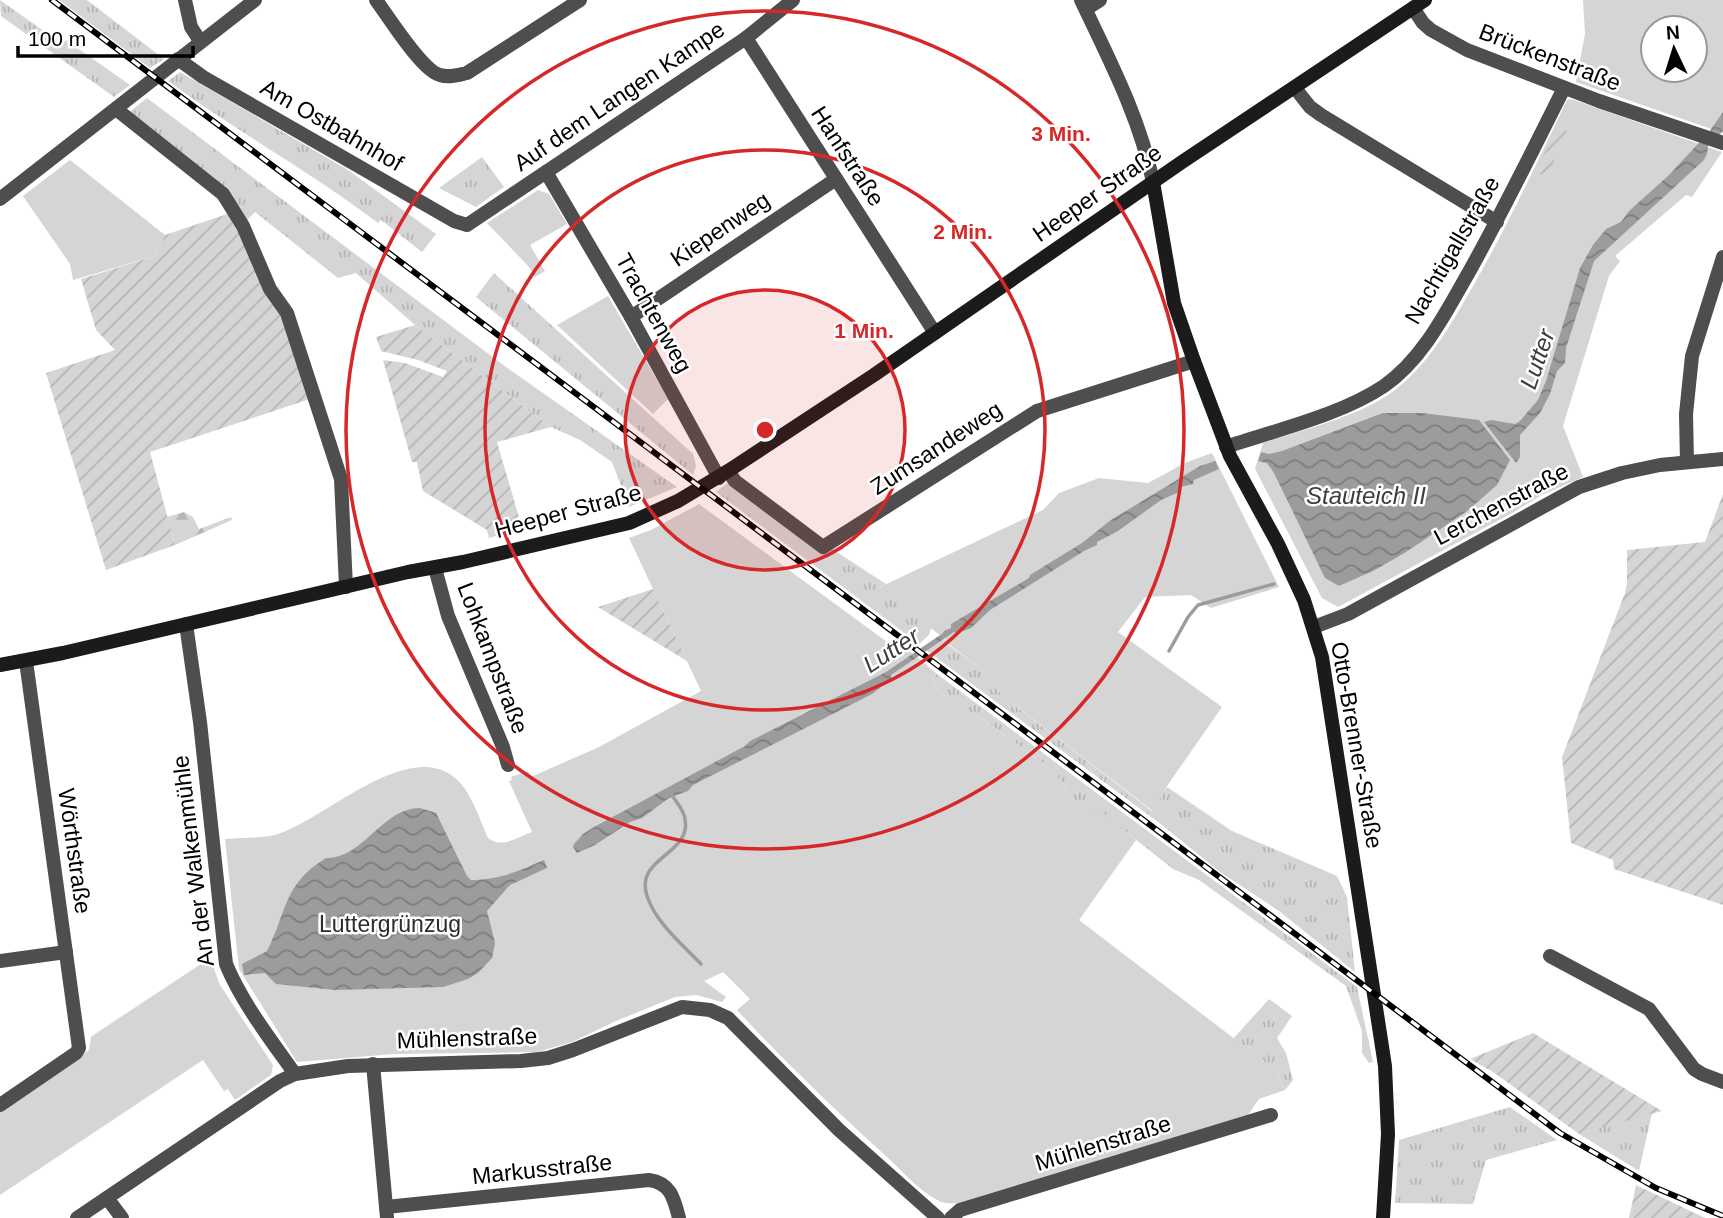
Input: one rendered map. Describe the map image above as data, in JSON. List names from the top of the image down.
{
  "streets": {
    "main road": ["Heeper Straße", "Otto-Brenner-Straße"],
    "street": [
      "Brückenstraße",
      "Auf dem Langen Kampe",
      "Am Ostbahnhof",
      "Hanfstraße",
      "Kiepenweg",
      "Nachtigallstraße",
      "Trachtenweg",
      "Zumsandeweg",
      "Lerchenstraße",
      "Lohkampstraße",
      "Wörthstraße",
      "An der Walkenmühle",
      "Mühlenstraße",
      "Markusstraße"
    ]
  },
  "crossings": [
    ["Brückenstraße", "Heeper Straße"],
    ["Brückenstraße", "Nachtigallstraße"],
    ["Auf dem Langen Kampe", "Am Ostbahnhof"],
    ["Auf dem Langen Kampe", "Hanfstraße"],
    ["Auf dem Langen Kampe", "Trachtenweg"],
    ["Hanfstraße", "Heeper Straße"],
    ["Hanfstraße", "Kiepenweg"],
    ["Heeper Straße", "Trachtenweg"],
    ["Heeper Straße", "Zumsandeweg"],
    ["Heeper Straße", "Lohkampstraße"],
    ["Heeper Straße", "Otto-Brenner-Straße"],
    ["Heeper Straße", "Wörthstraße"],
    ["Heeper Straße", "An der Walkenmühle"],
    ["Kiepenweg", "Trachtenweg"],
    ["Nachtigallstraße", "Otto-Brenner-Straße"],
    ["Trachtenweg", "Zumsandeweg"],
    ["Zumsandeweg", "Otto-Brenner-Straße"],
    ["Lerchenstraße", "Otto-Brenner-Straße"],
    ["An der Walkenmühle", "Mühlenstraße"]
  ],
  "water": ["Lutter", "Stauteich II"],
  "parks": ["Luttergrünzug"],
  "scale_bar": "100 m",
  "north": "top",
  "rings": ["3 Min.", "2 Min.", "1 Min."]
}
